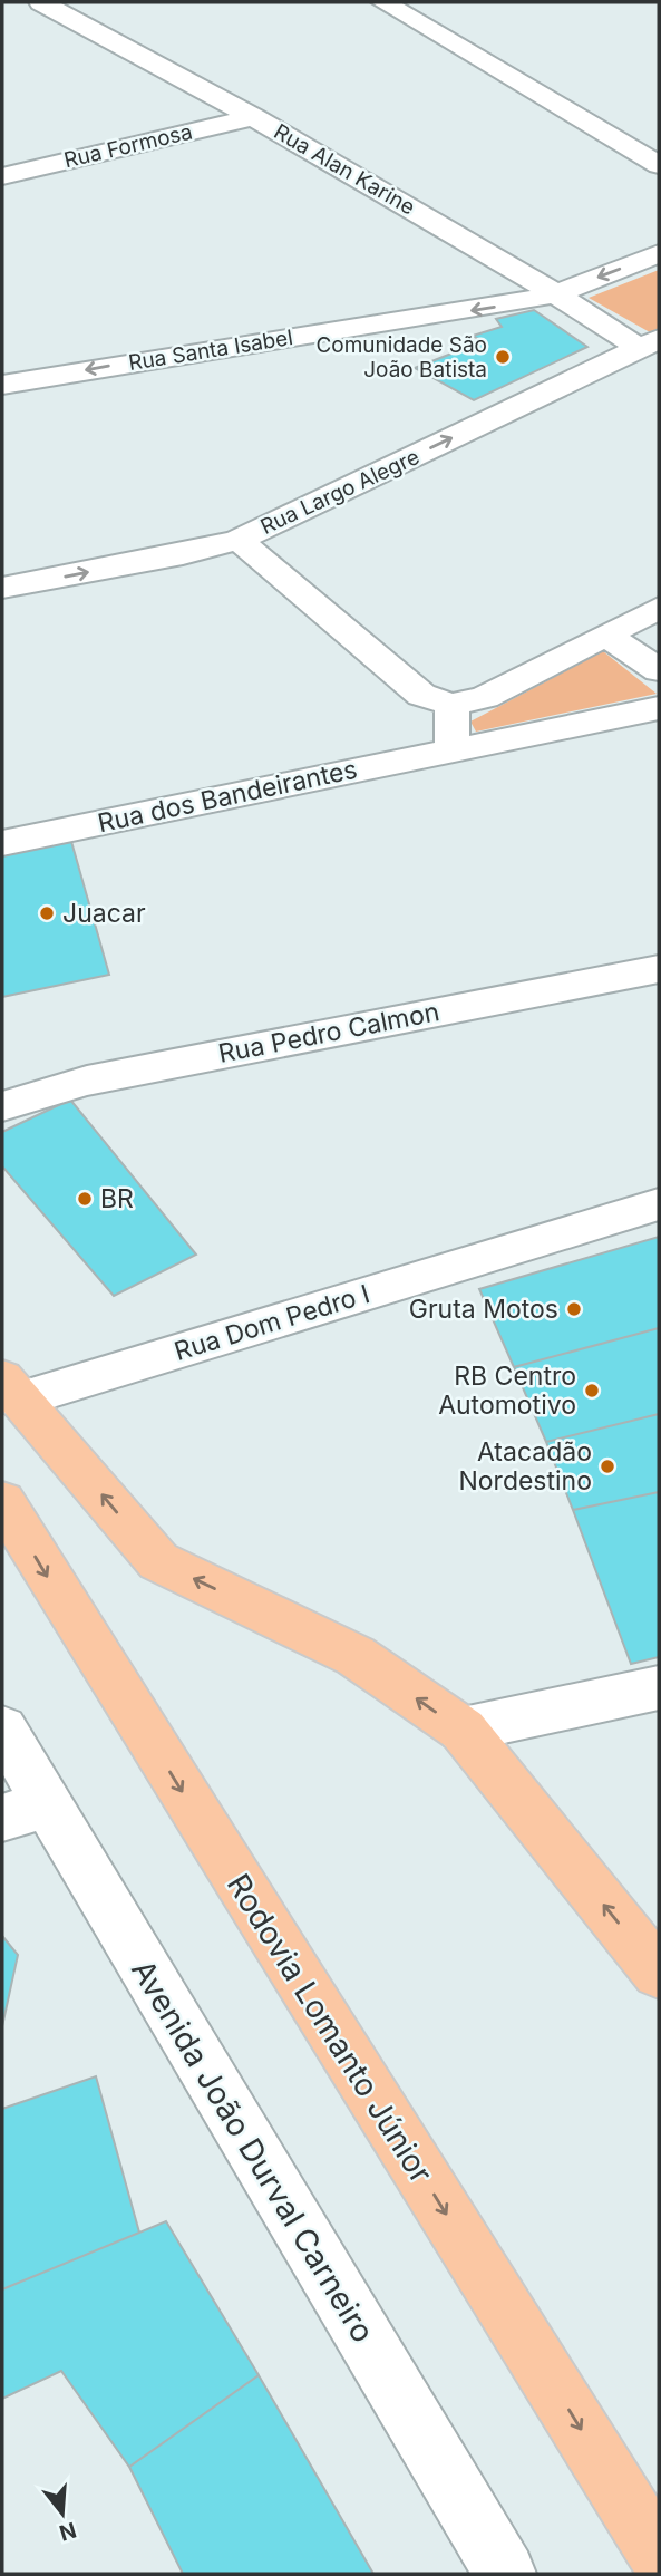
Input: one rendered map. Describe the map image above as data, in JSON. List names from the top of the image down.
{
  "streets": {
    "highway": ["Rodovia Lomanto Júnior"],
    "street": [
      "Rua Formosa",
      "Rua Alan Karine",
      "Rua Santa Isabel",
      "Rua Largo Alegre",
      "Rua dos Bandeirantes",
      "Rua Pedro Calmon",
      "Rua Dom Pedro I",
      "Avenida João Durval Carneiro"
    ]
  },
  "crossings": [
    ["Rua Formosa", "Rua Alan Karine"],
    ["Rua Alan Karine", "Rua Santa Isabel"],
    ["Rua Alan Karine", "Rua Largo Alegre"]
  ],
  "places": [
    "Comunidade São João Batista",
    "Juacar",
    "BR",
    "Gruta Motos",
    "RB Centro Automotivo",
    "Atacadão Nordestino"
  ],
  "north": "bottom"
}
